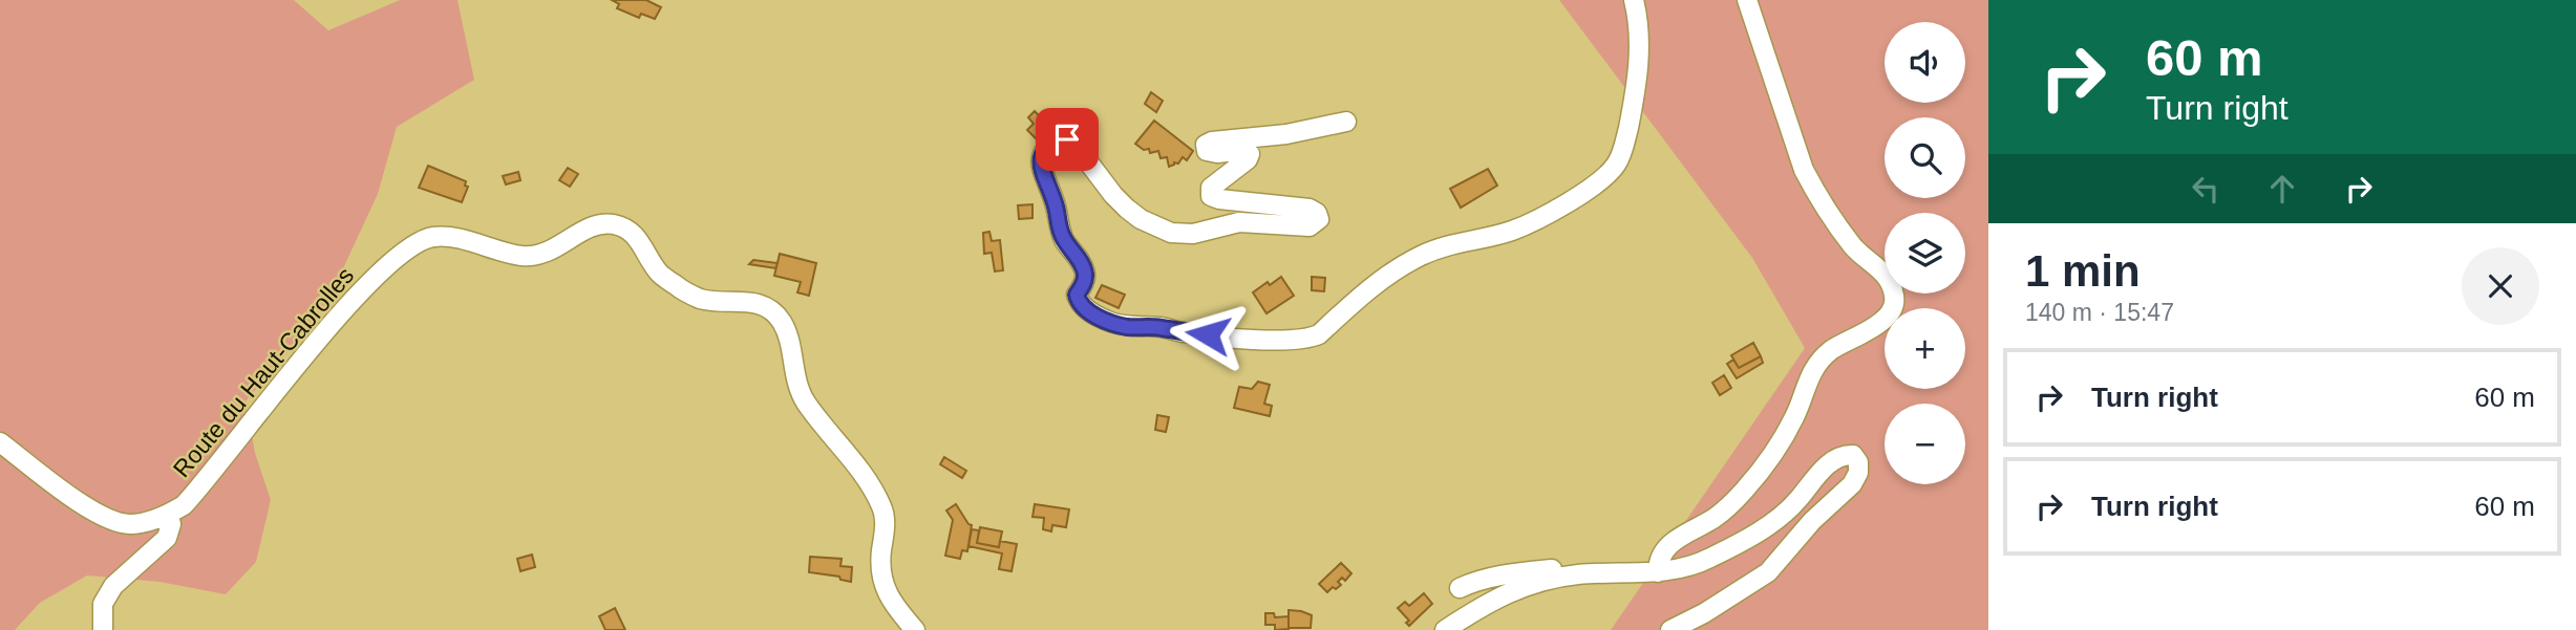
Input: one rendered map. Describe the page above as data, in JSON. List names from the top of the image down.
{
  "streets": {
    "street": ["Route du Haut-Cabrolles"]
  },
  "page": {
    "turn": ["60 m", "Turn right"],
    "map_buttons": ["+", "−"],
    "heading": ["1 min", "140 m · 15:47"],
    "list": [
      {
        "name": "Turn right",
        "value": "60 m"
      },
      {
        "name": "Turn right",
        "value": "60 m"
      }
    ]
  }
}
